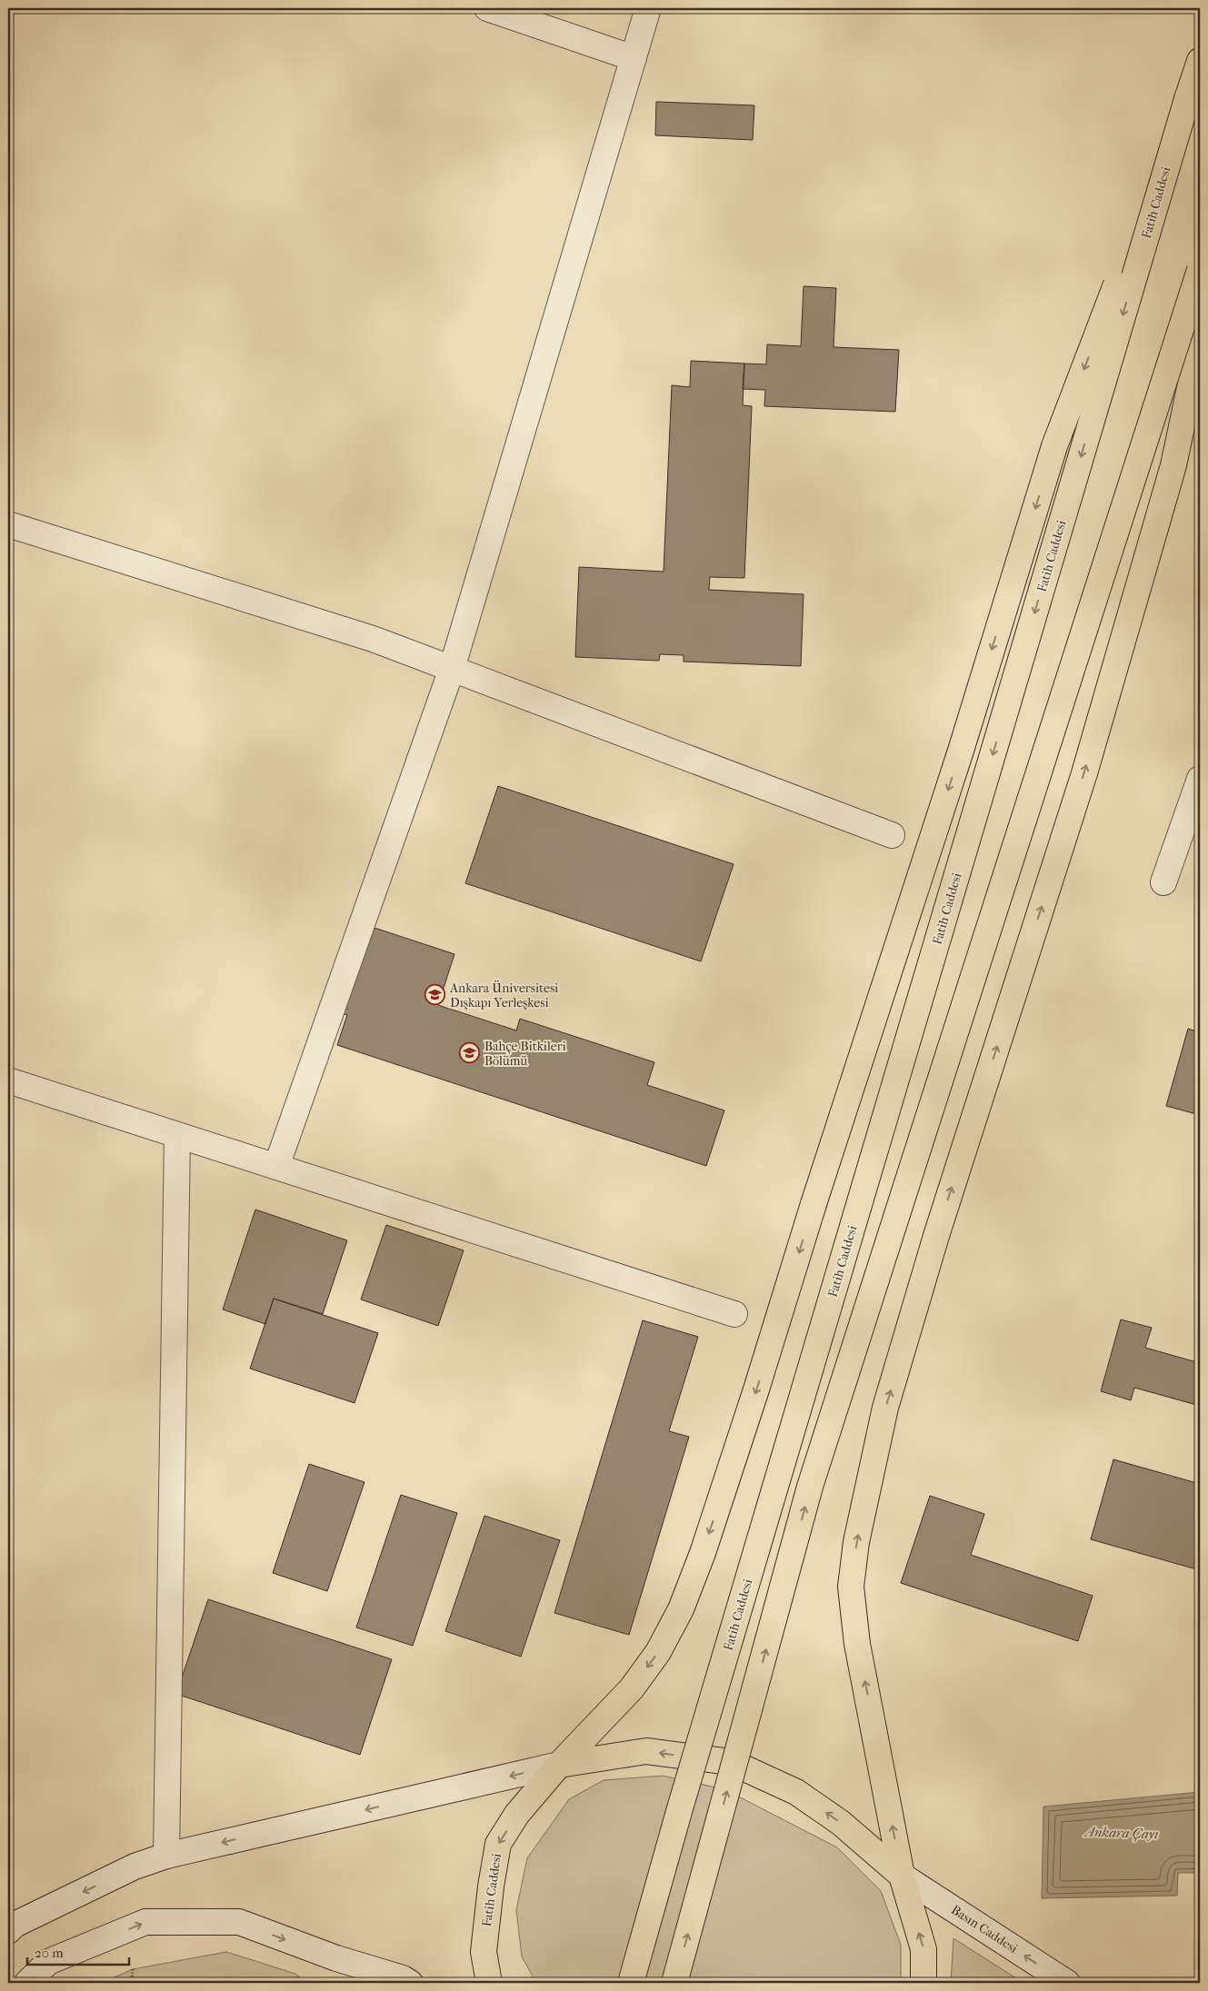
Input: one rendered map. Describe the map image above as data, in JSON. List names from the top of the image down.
{
  "streets": {
    "main road": ["Fatih Caddesi"],
    "street": ["Basın Caddesi"]
  },
  "one_way": ["Basın Caddesi"],
  "water": ["Ankara Çayı"],
  "places": {
    "school or university": ["Ankara Üniversitesi Dışkapı Yerleşkesi", "Bahçe Bitkileri Bölümü"]
  },
  "scale_bar": "20 m"
}
